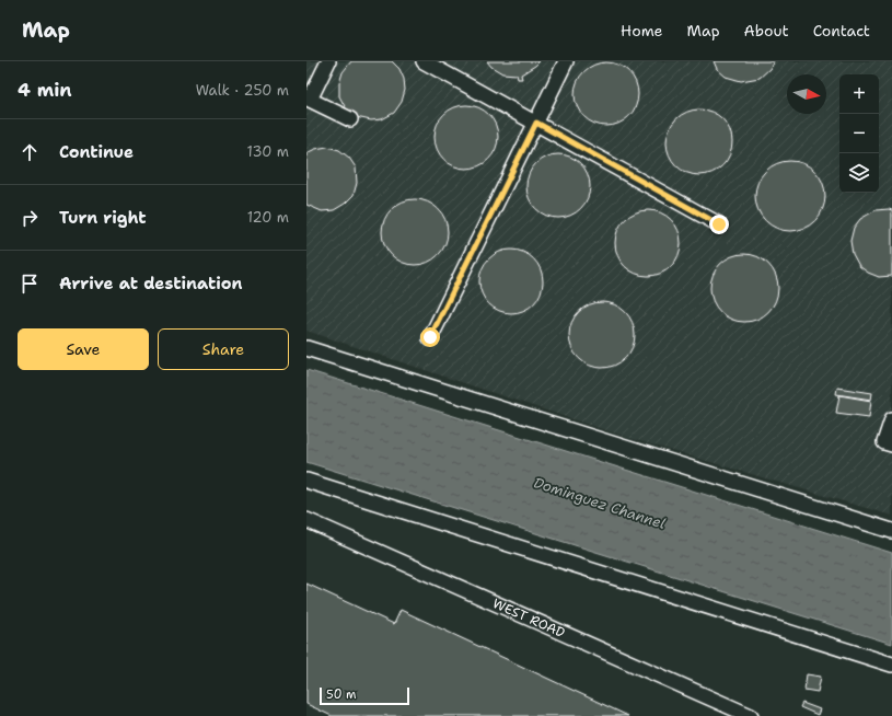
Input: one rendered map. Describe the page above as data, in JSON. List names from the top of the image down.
{
  "streets": {
    "lane": ["WEST ROAD"]
  },
  "water": ["Dominguez Channel"],
  "scale_bar": "50 m",
  "north": "right",
  "page": {
    "header": "Map",
    "nav": [
      "Home",
      "Map",
      "About",
      "Contact"
    ],
    "heading": ["4 min", "Walk · 250 m"],
    "map_buttons": ["+", "−"],
    "list": [
      ["Continue", "130 m"],
      ["Turn right", "120 m"],
      "Arrive at destination"
    ],
    "buttons": ["Save", "Share"],
    "scale": "50 m"
  }
}
